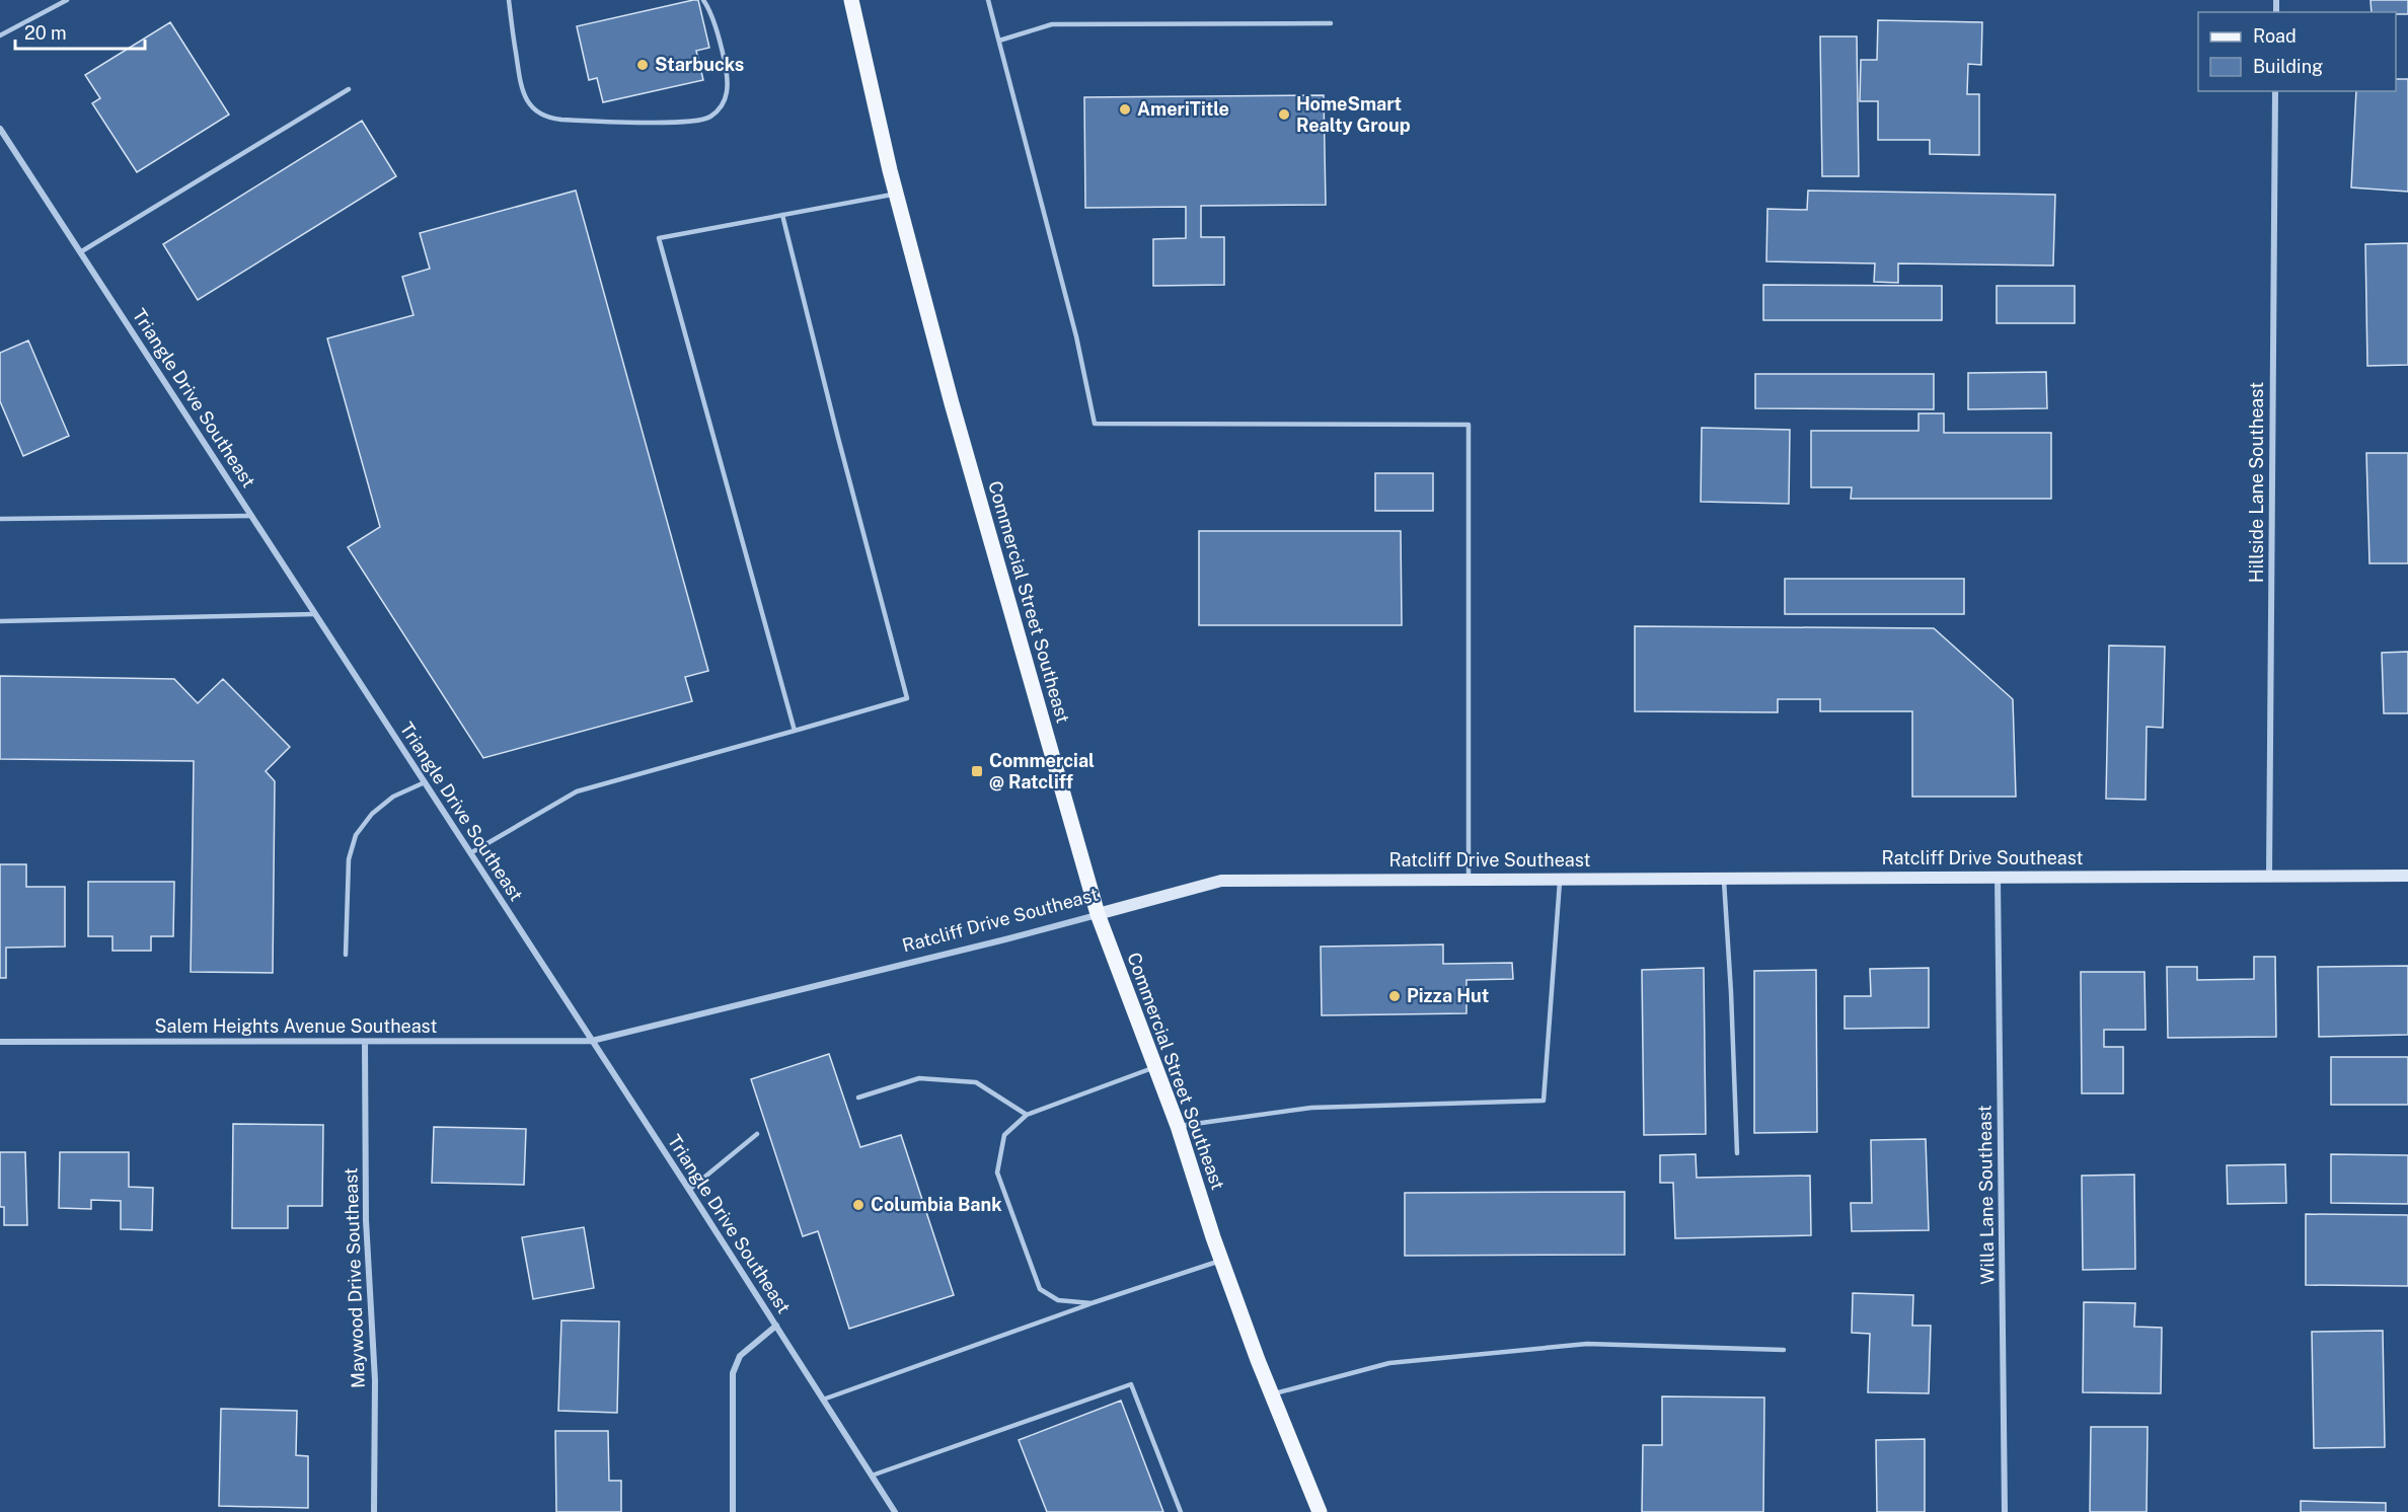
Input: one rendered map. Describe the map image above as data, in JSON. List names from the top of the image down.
{
  "streets": {
    "main road": ["Commercial Street Southeast"],
    "street": [
      "Triangle Drive Southeast",
      "Hillside Lane Southeast",
      "Ratcliff Drive Southeast",
      "Salem Heights Avenue Southeast",
      "Willa Lane Southeast",
      "Maywood Drive Southeast"
    ]
  },
  "crossings": [
    ["Triangle Drive Southeast", "Ratcliff Drive Southeast"],
    ["Triangle Drive Southeast", "Salem Heights Avenue Southeast"],
    ["Hillside Lane Southeast", "Ratcliff Drive Southeast"],
    ["Commercial Street Southeast", "Ratcliff Drive Southeast"],
    ["Ratcliff Drive Southeast", "Salem Heights Avenue Southeast"],
    ["Ratcliff Drive Southeast", "Willa Lane Southeast"],
    ["Salem Heights Avenue Southeast", "Maywood Drive Southeast"]
  ],
  "places": {
    "other": [
      "Starbucks",
      "AmeriTitle",
      "HomeSmart Realty Group",
      "Pizza Hut",
      "Columbia Bank"
    ],
    "transit": ["Commercial @ Ratcliff"]
  },
  "legend": ["Road", "Building"],
  "scale_bar": "20 m"
}
